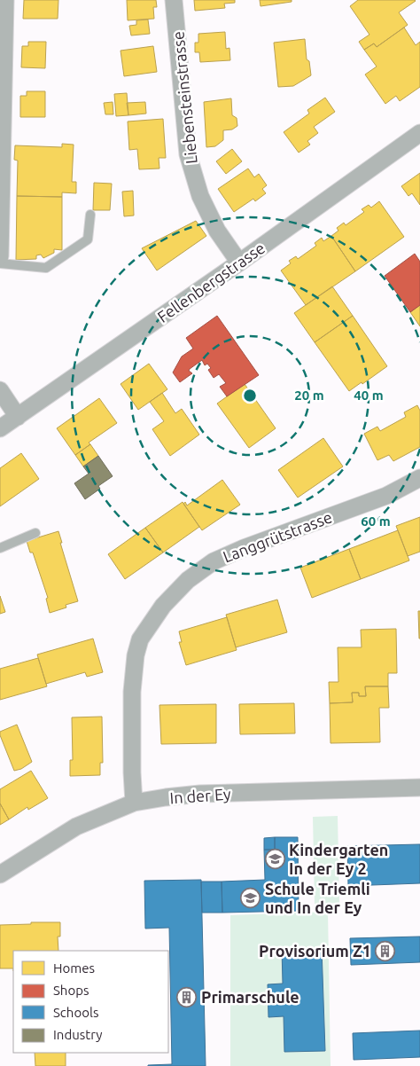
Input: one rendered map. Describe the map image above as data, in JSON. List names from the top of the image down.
{
  "streets": {
    "street": [
      "Liebensteinstrasse",
      "Fellenbergstrasse",
      "Langgrütstrasse",
      "In der Ey"
    ]
  },
  "crossings": [
    ["Liebensteinstrasse", "Fellenbergstrasse"],
    ["Langgrütstrasse", "In der Ey"]
  ],
  "places": {
    "school or university": ["Kindergarten In der Ey 2", "Schule Triemli und In der Ey"],
    "building": ["Provisorium Z1", "Primarschule"]
  },
  "legend": [
    "Homes",
    "Shops",
    "Schools",
    "Industry"
  ],
  "rings": ["20 m", "40 m", "60 m"]
}
